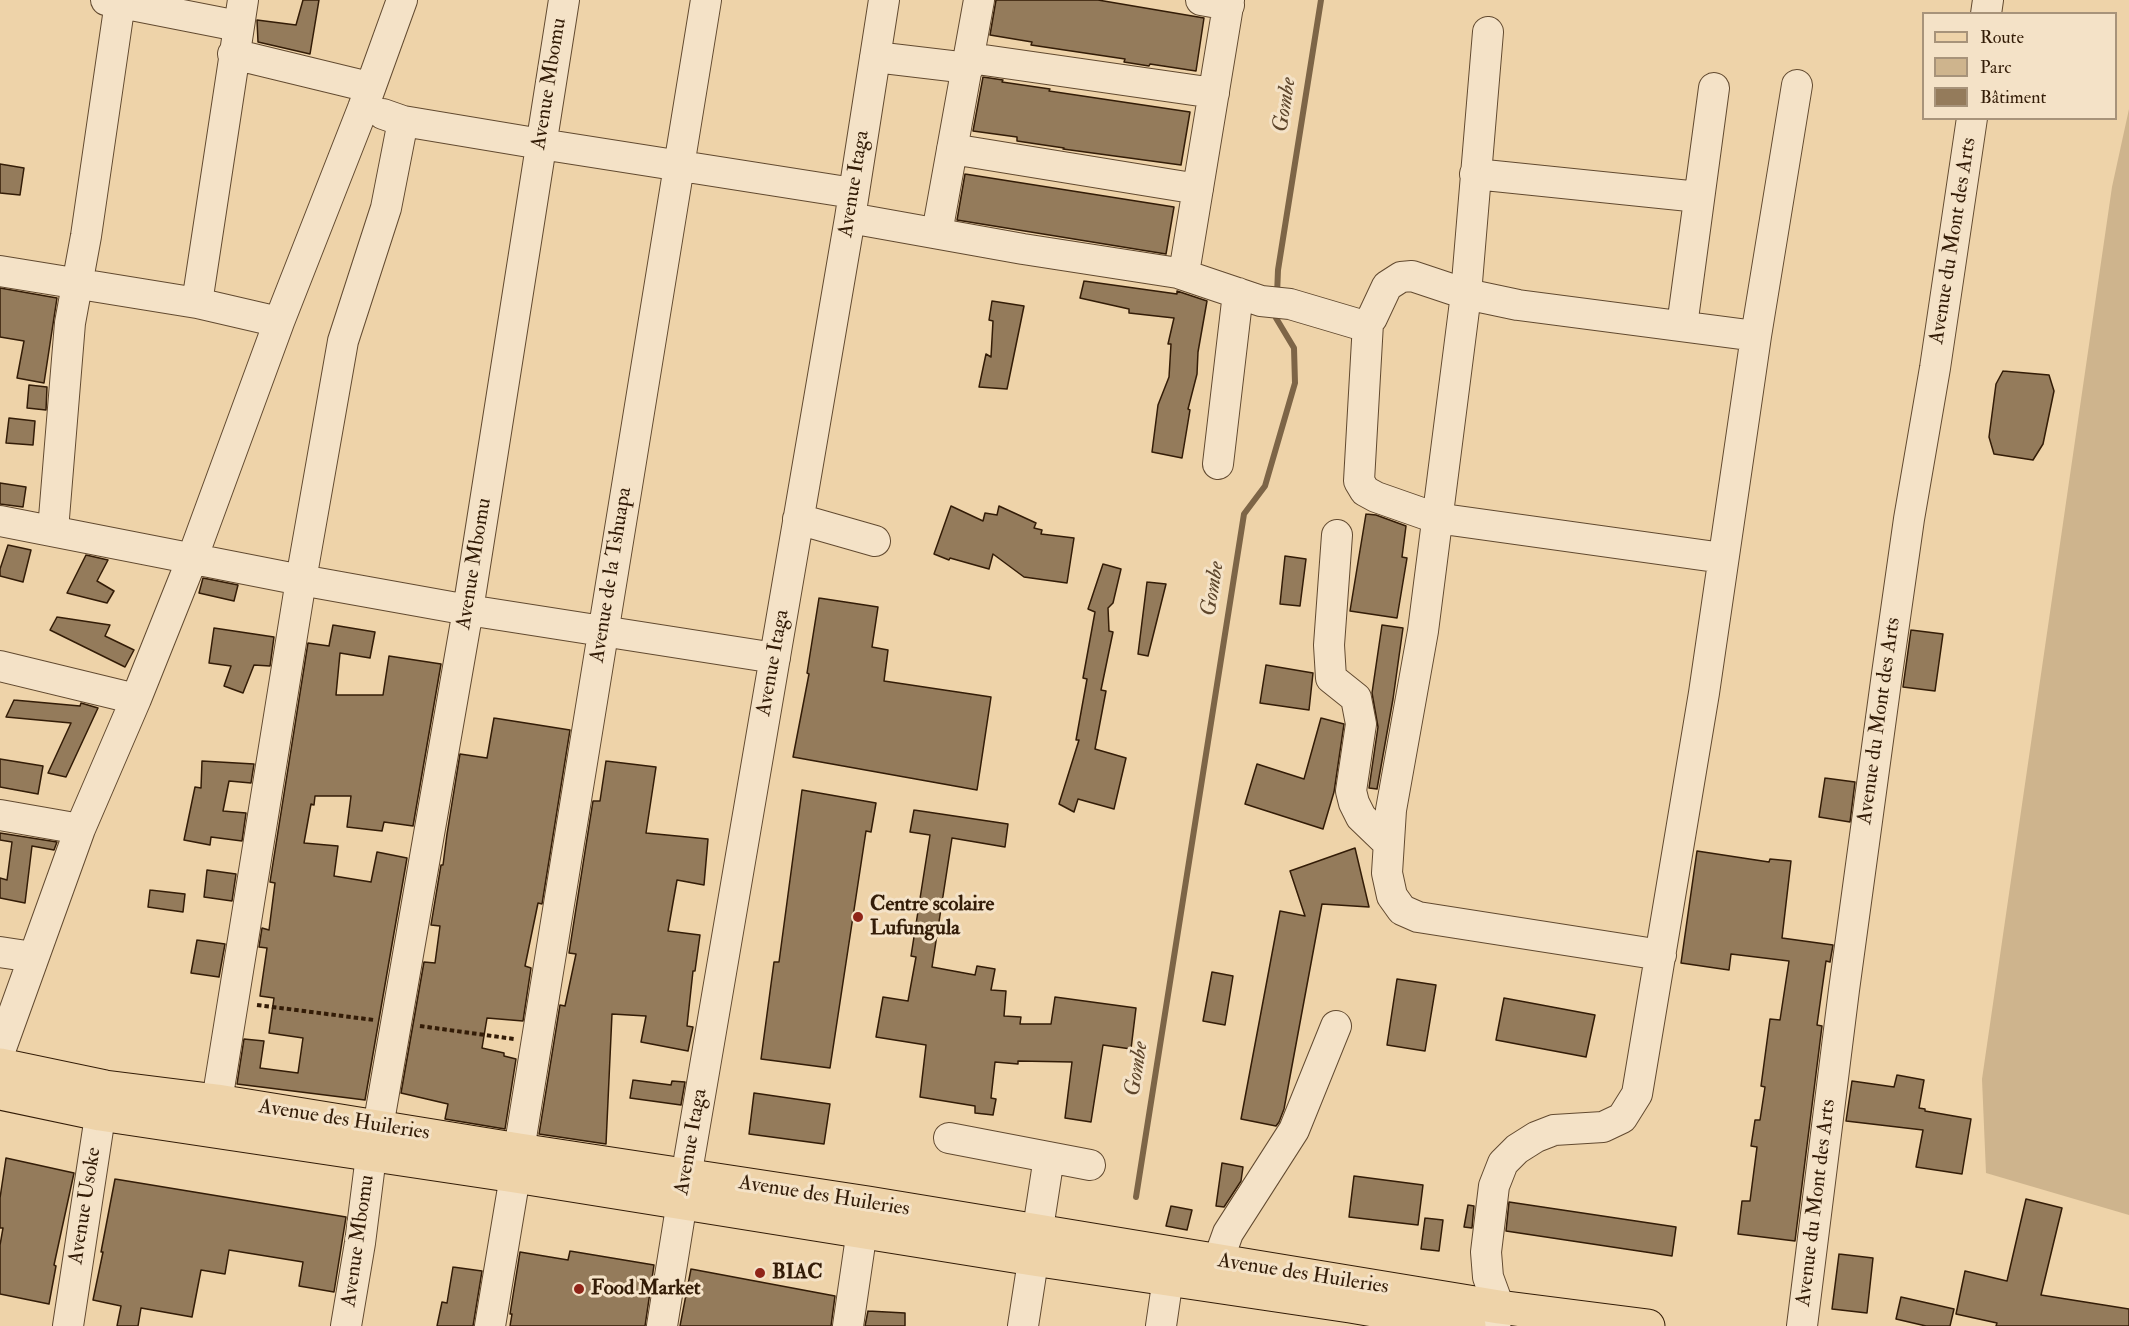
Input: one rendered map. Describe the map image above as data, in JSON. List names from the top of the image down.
{
  "streets": {
    "main road": ["Avenue des Huileries"],
    "street": [
      "Avenue Mbomu",
      "Avenue Itaga",
      "Avenue du Mont des Arts",
      "Avenue de la Tshuapa",
      "Avenue Usoke"
    ]
  },
  "crossings": [
    ["Avenue Mbomu", "Avenue des Huileries"],
    ["Avenue Itaga", "Avenue des Huileries"],
    ["Avenue de la Tshuapa", "Avenue des Huileries"],
    ["Avenue des Huileries", "Avenue Usoke"]
  ],
  "water": ["Gombe"],
  "places": ["Centre scolaire Lufungula", "BIAC", "Food Market"],
  "legend": ["Route", "Parc", "Bâtiment"]
}
